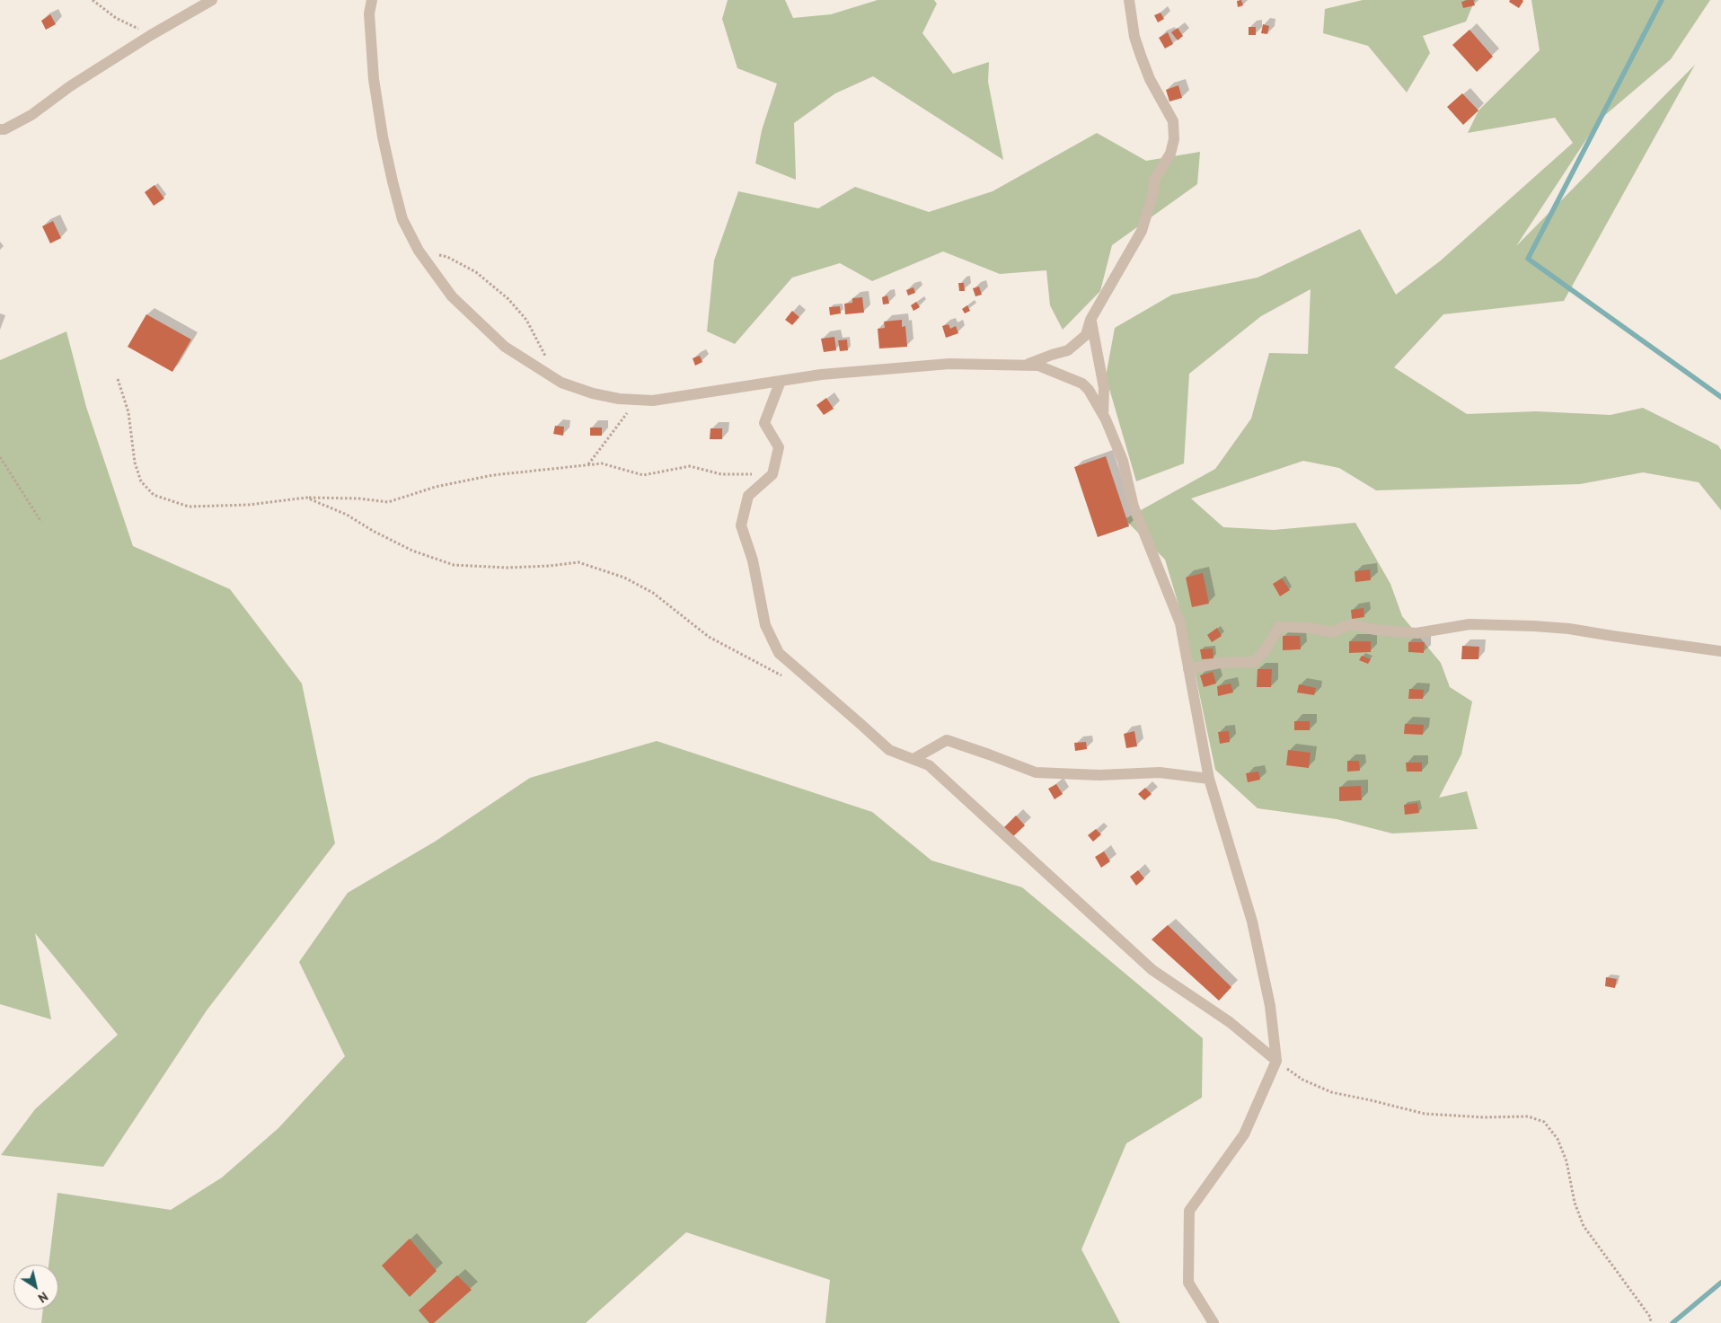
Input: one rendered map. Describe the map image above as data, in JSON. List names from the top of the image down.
{
  "north": "bottom right"
}
